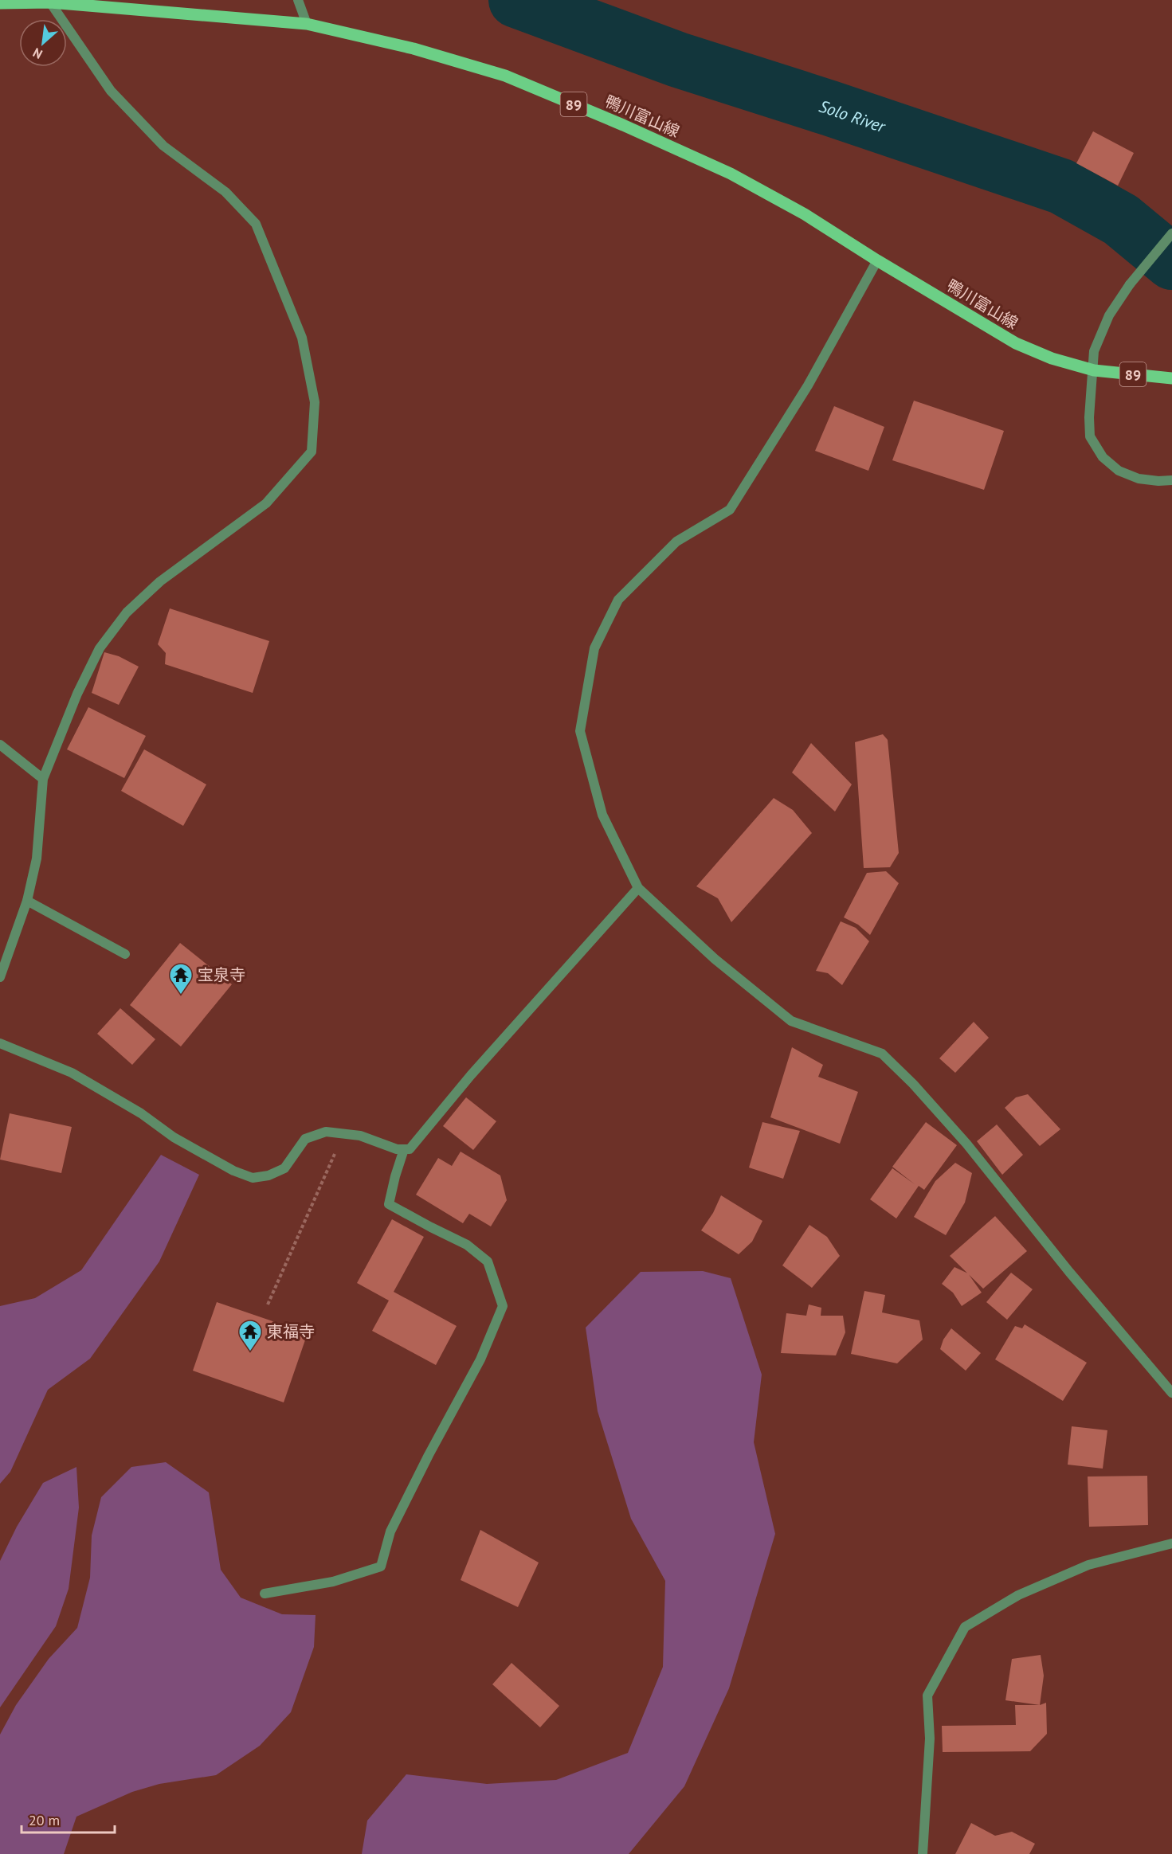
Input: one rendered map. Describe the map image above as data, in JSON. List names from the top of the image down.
{
  "streets": {
    "main road": ["89", "鴨川富山線"]
  },
  "water": ["Solo River"],
  "places": {
    "temple": ["宝泉寺", "東福寺"]
  },
  "scale_bar": "20 m",
  "north": "bottom left"
}
